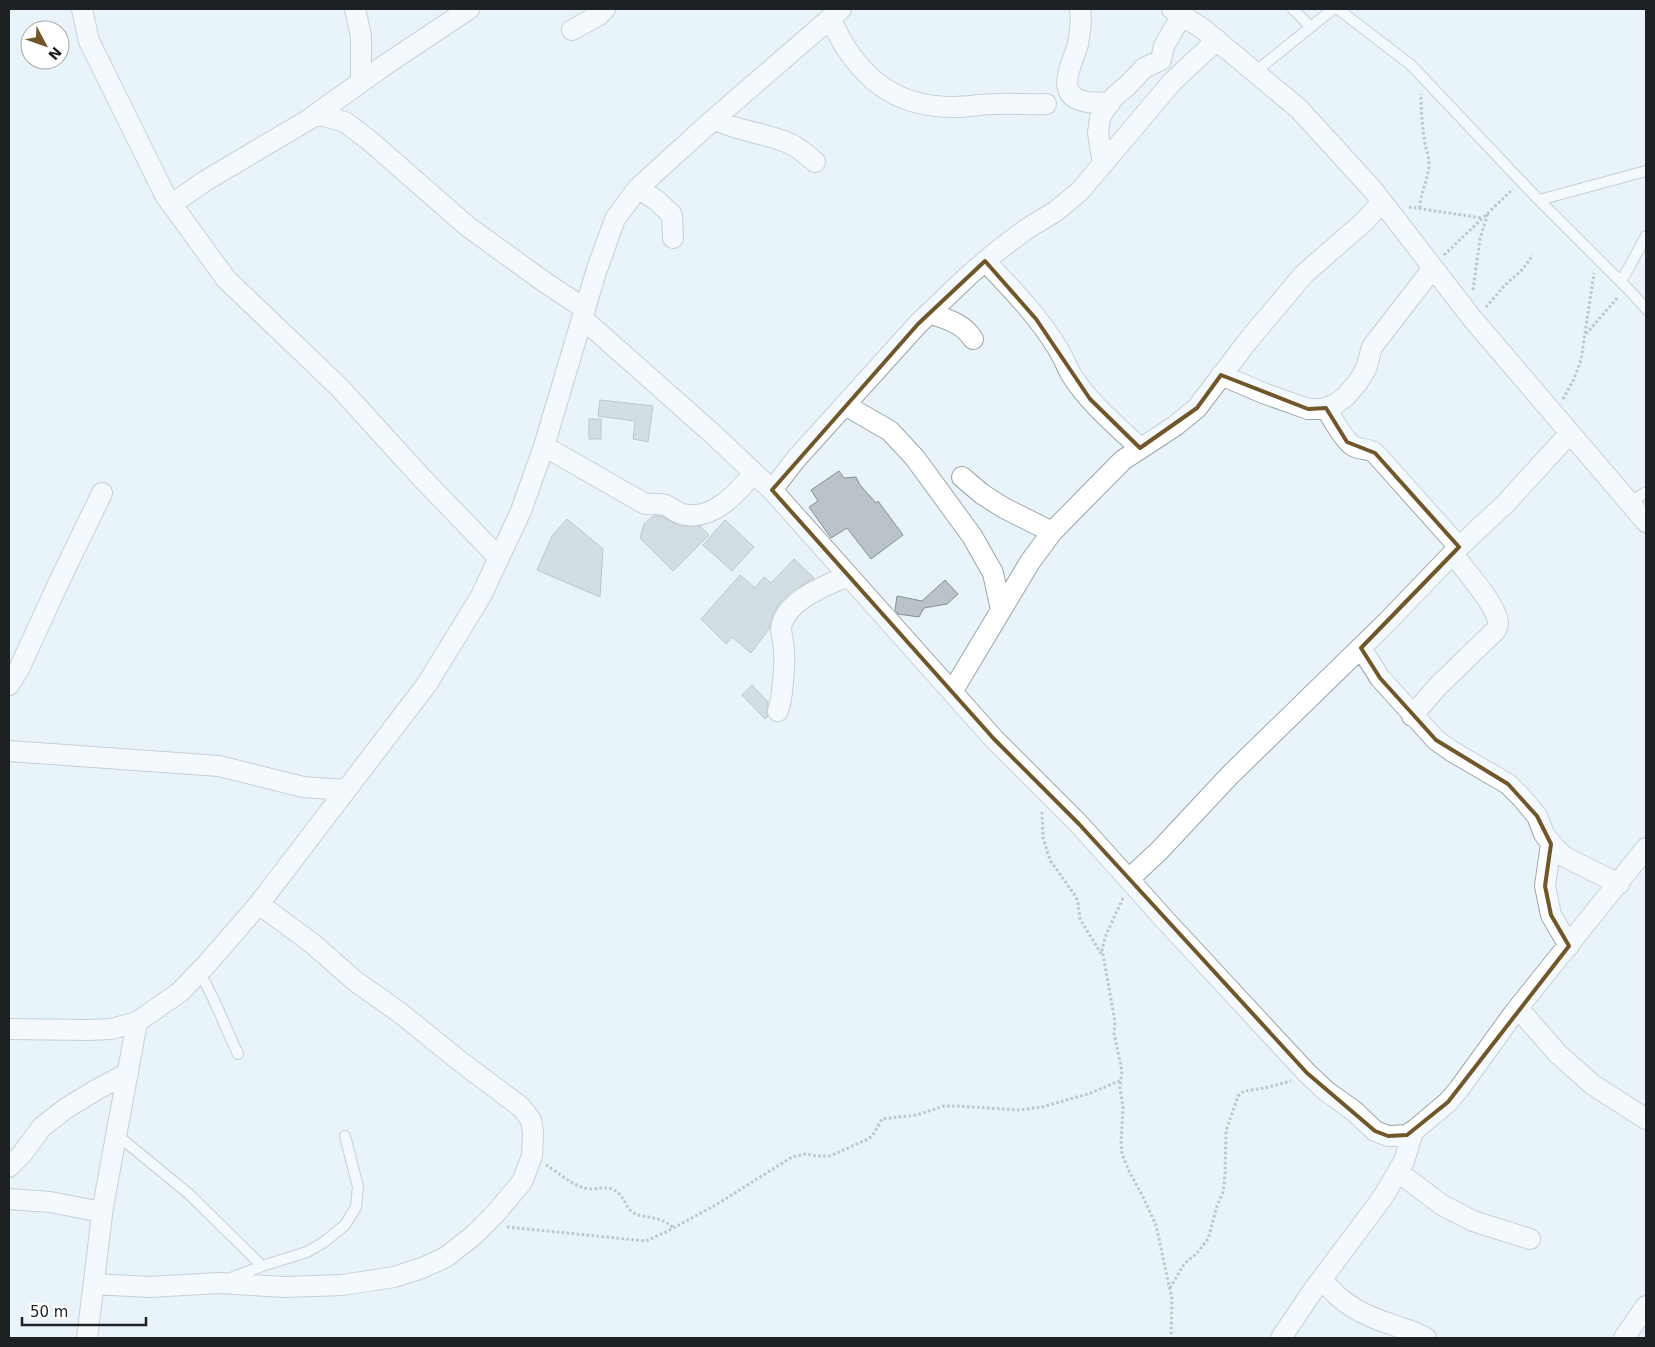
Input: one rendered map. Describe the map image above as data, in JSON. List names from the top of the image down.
{
  "scale_bar": "50 m",
  "north": "bottom right"
}
